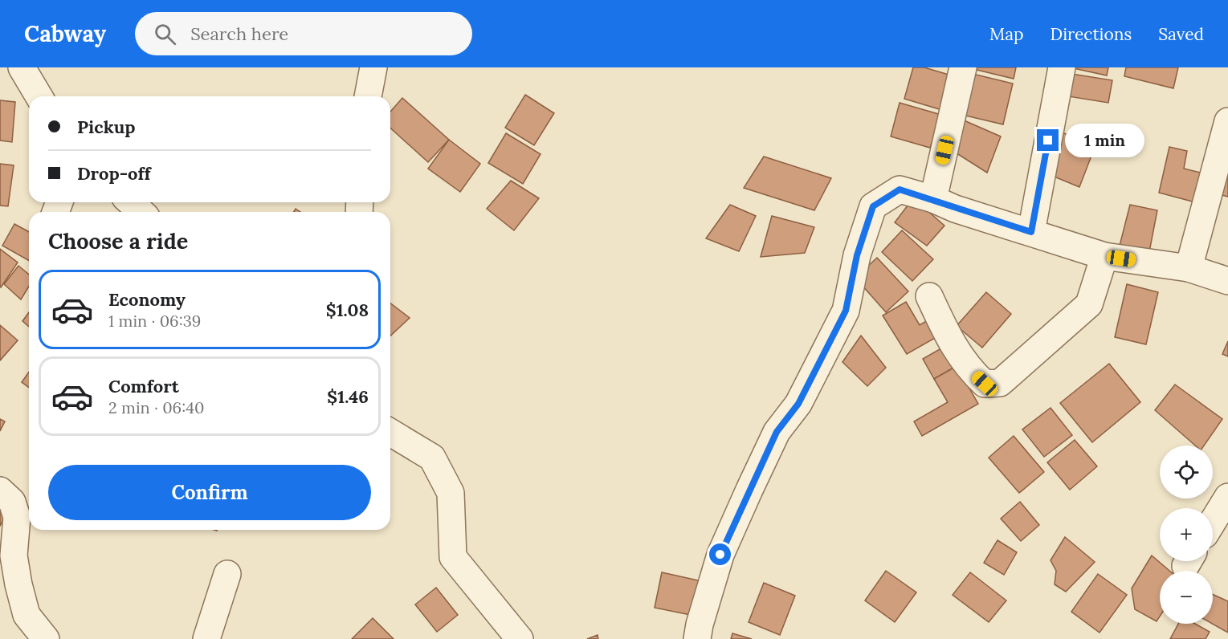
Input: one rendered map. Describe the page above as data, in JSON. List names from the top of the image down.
{
  "page": {
    "header": "Cabway",
    "search": "Search here",
    "nav": ["Map", "Directions", "Saved"],
    "banner": ["Pickup", "Drop-off"],
    "bubble": "1 min",
    "heading": "Choose a ride",
    "list": [
      {
        "name": "Economy",
        "note": "1 min · 06:39",
        "value": "$1.08"
      },
      {
        "name": "Comfort",
        "note": "2 min · 06:40",
        "value": "$1.46"
      }
    ],
    "map_buttons": ["+", "−"],
    "buttons": "Confirm"
  }
}
